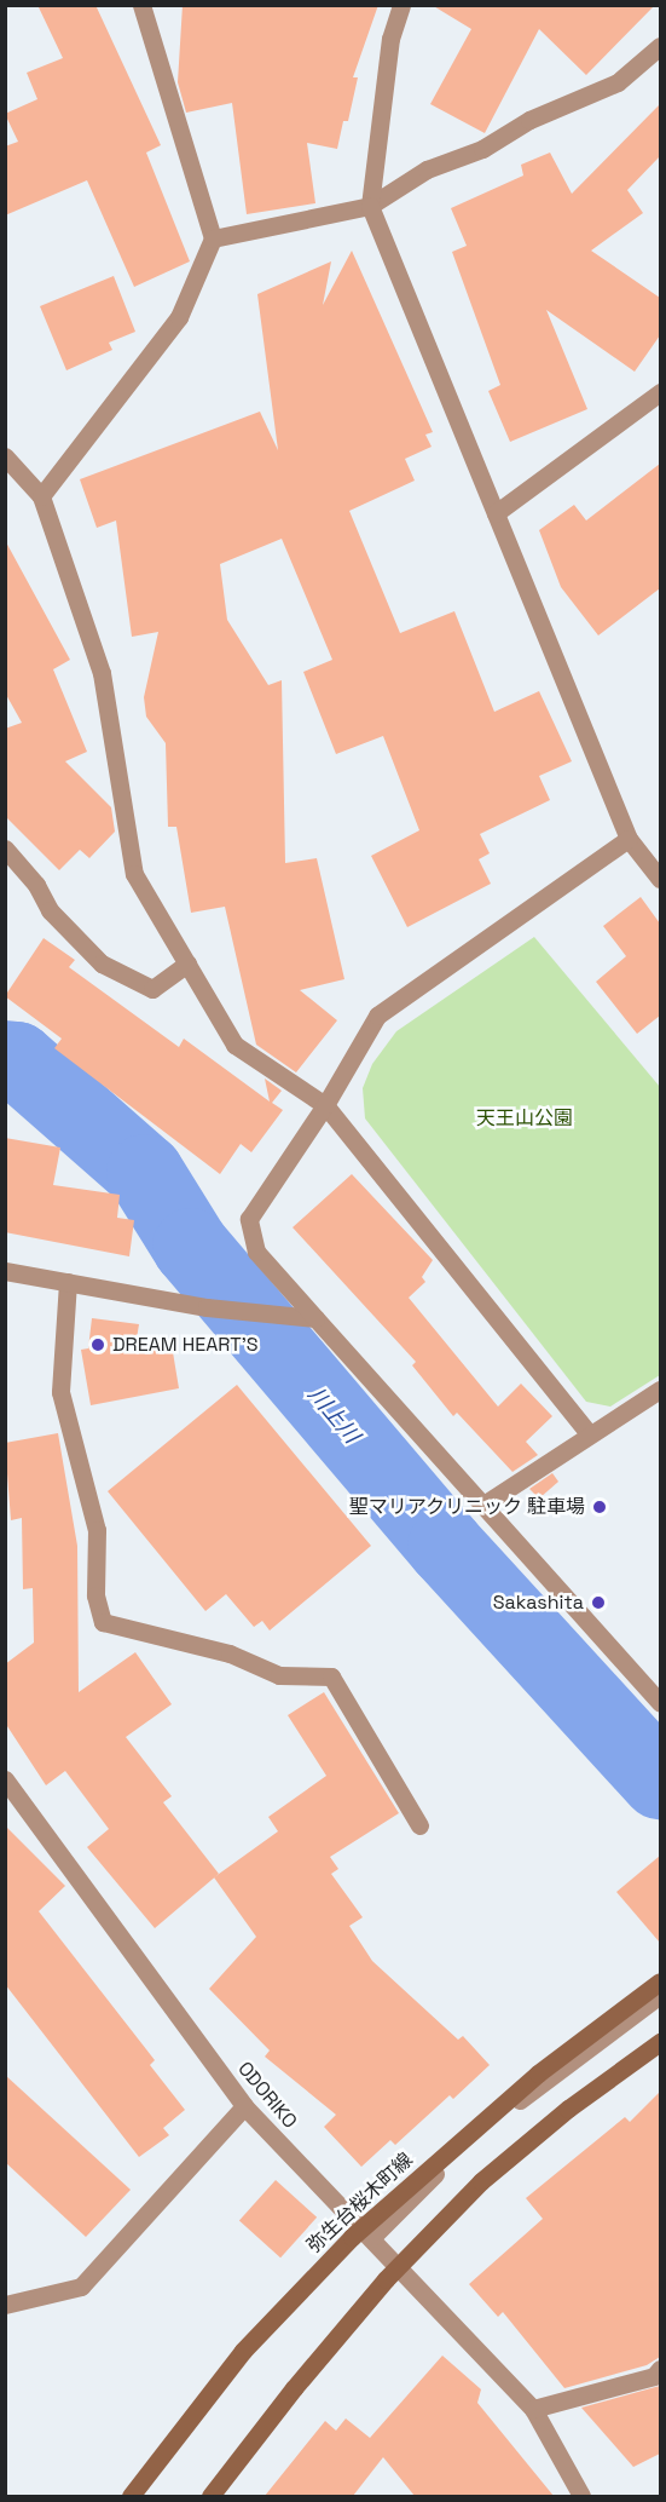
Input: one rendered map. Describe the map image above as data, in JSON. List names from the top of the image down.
{
  "streets": {
    "main road": ["弥生台桜木町線"],
    "street": ["ODORIKO"]
  },
  "water": ["川上川"],
  "parks": ["天王山公園"],
  "places": ["DREAM HEART'S", "聖マリアクリニック 駐車場", "Sakashita"]
}
